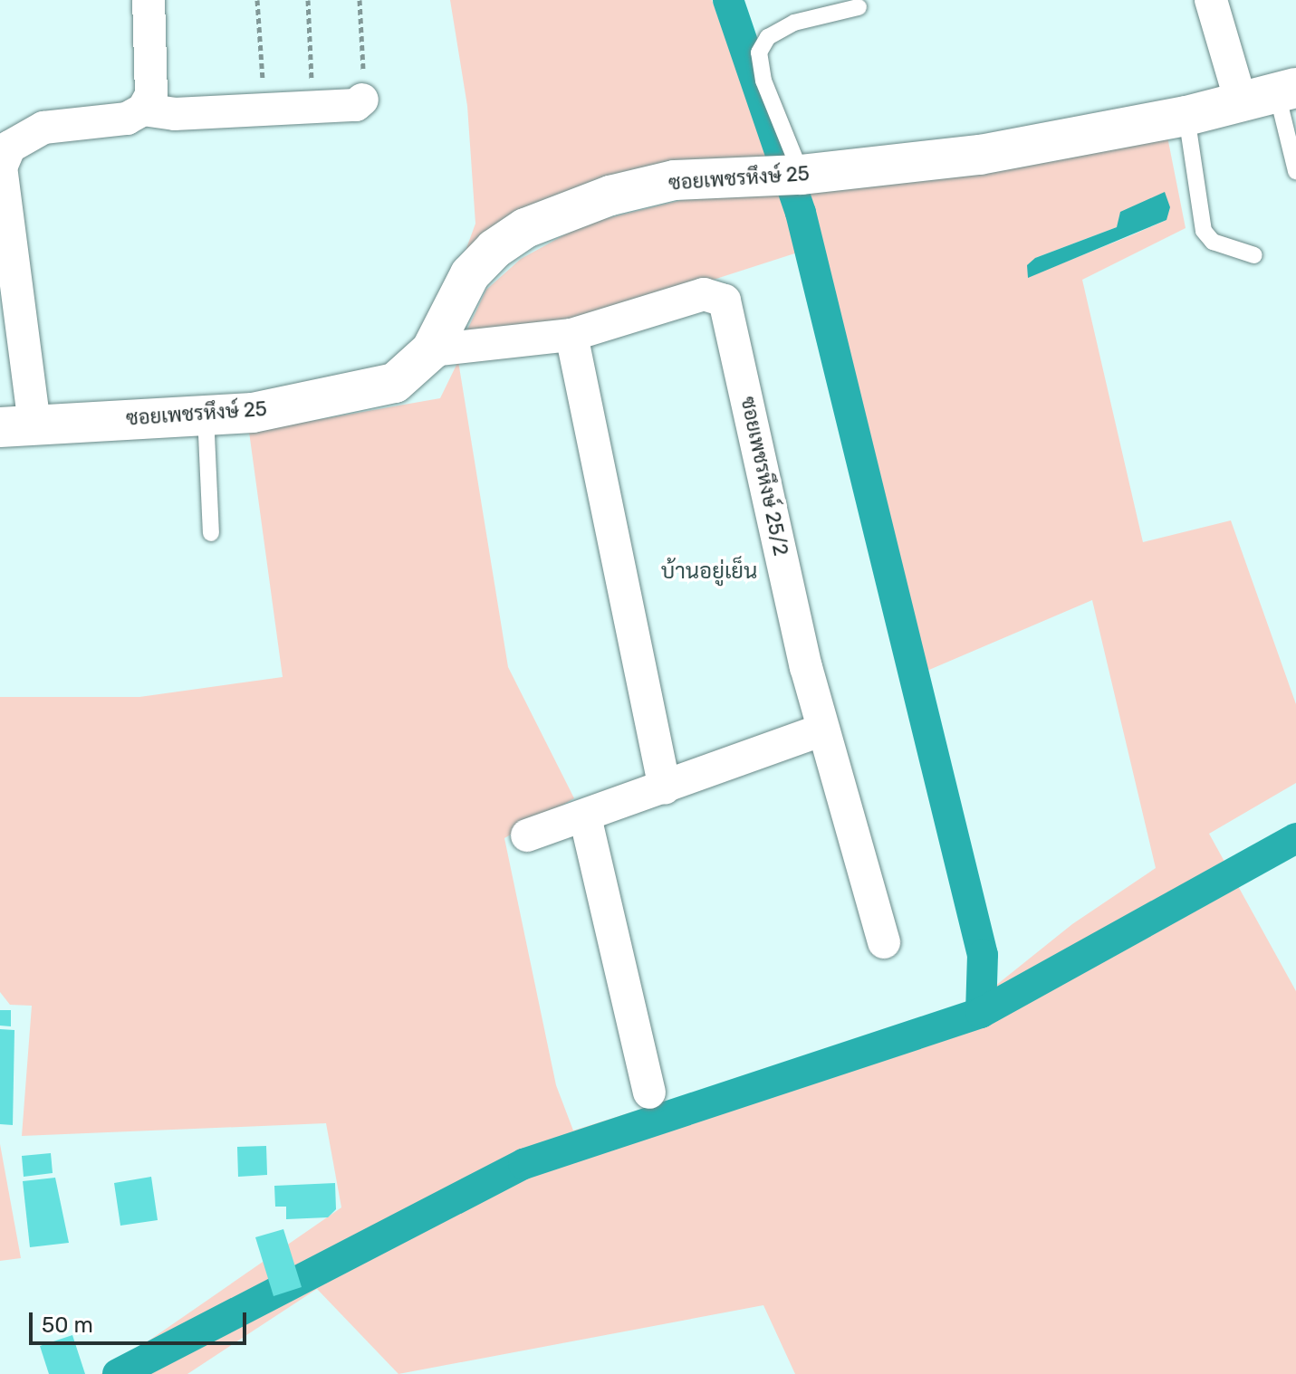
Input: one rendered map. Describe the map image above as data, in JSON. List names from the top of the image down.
{
  "streets": {
    "street": ["ซอยเพชรหึงษ์ 25", "ซอยเพชรหึงษ์ 25/2"]
  },
  "crossings": [
    ["ซอยเพชรหึงษ์ 25", "ซอยเพชรหึงษ์ 25/2"]
  ],
  "districts": ["บ้านอยู่เย็น"],
  "scale_bar": "50 m"
}
